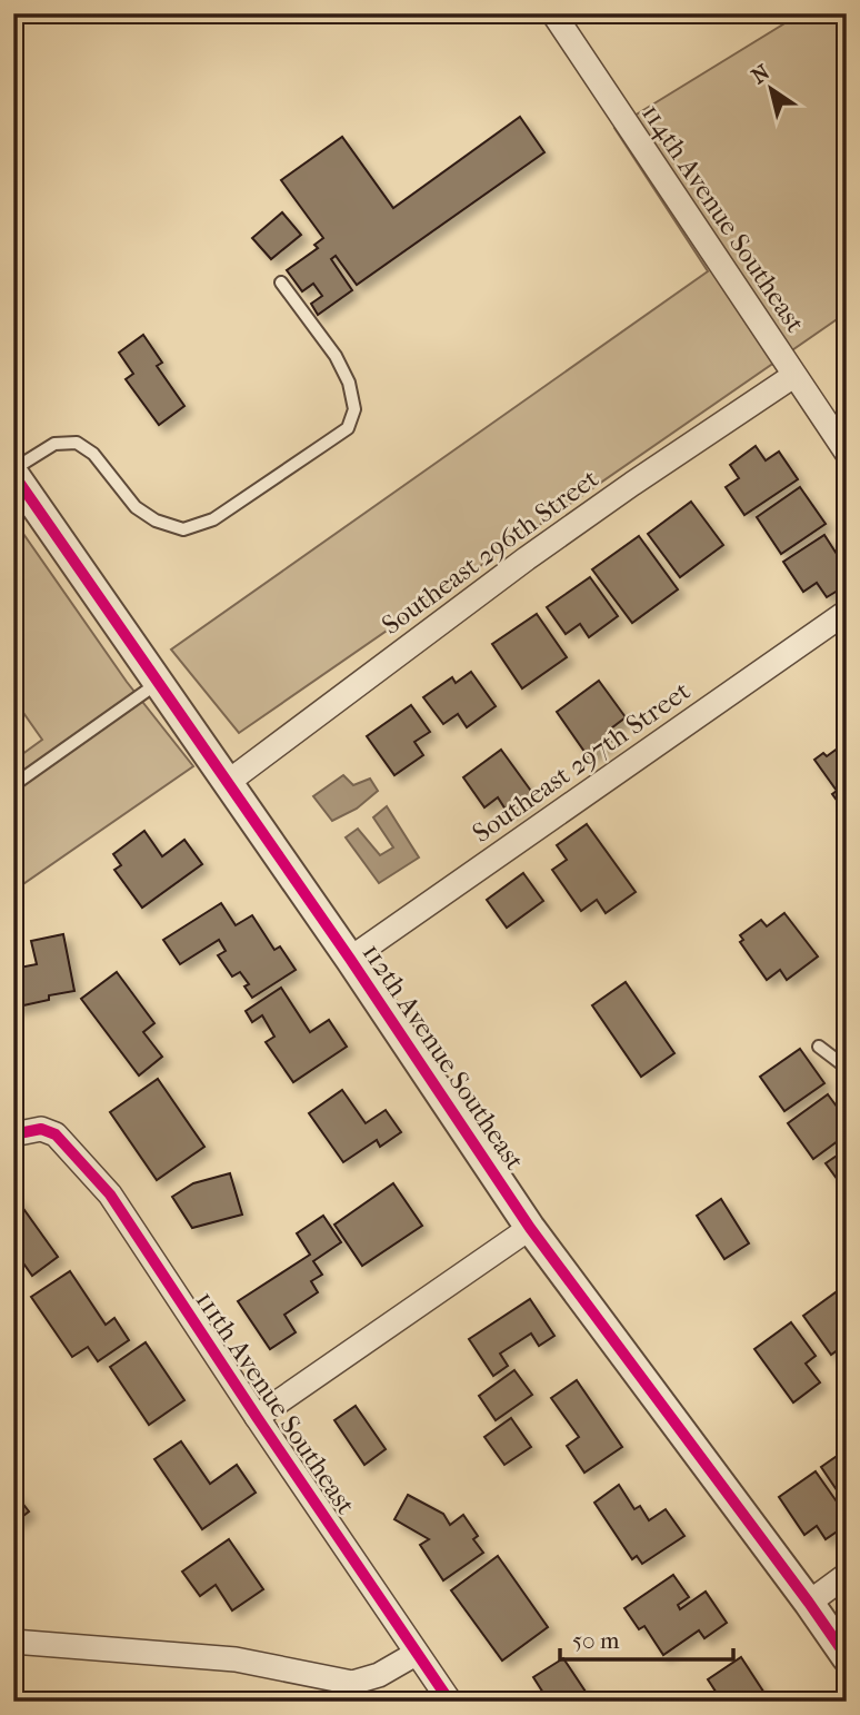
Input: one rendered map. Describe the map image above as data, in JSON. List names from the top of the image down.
{
  "streets": {
    "street": [
      "114th Avenue Southeast",
      "Southeast 296th Street",
      "Southeast 297th Street",
      "112th Avenue Southeast",
      "111th Avenue Southeast"
    ]
  },
  "crossings": [
    ["114th Avenue Southeast", "Southeast 296th Street"],
    ["Southeast 296th Street", "112th Avenue Southeast"],
    ["Southeast 297th Street", "112th Avenue Southeast"]
  ],
  "scale_bar": "50 m",
  "north": "top left"
}
